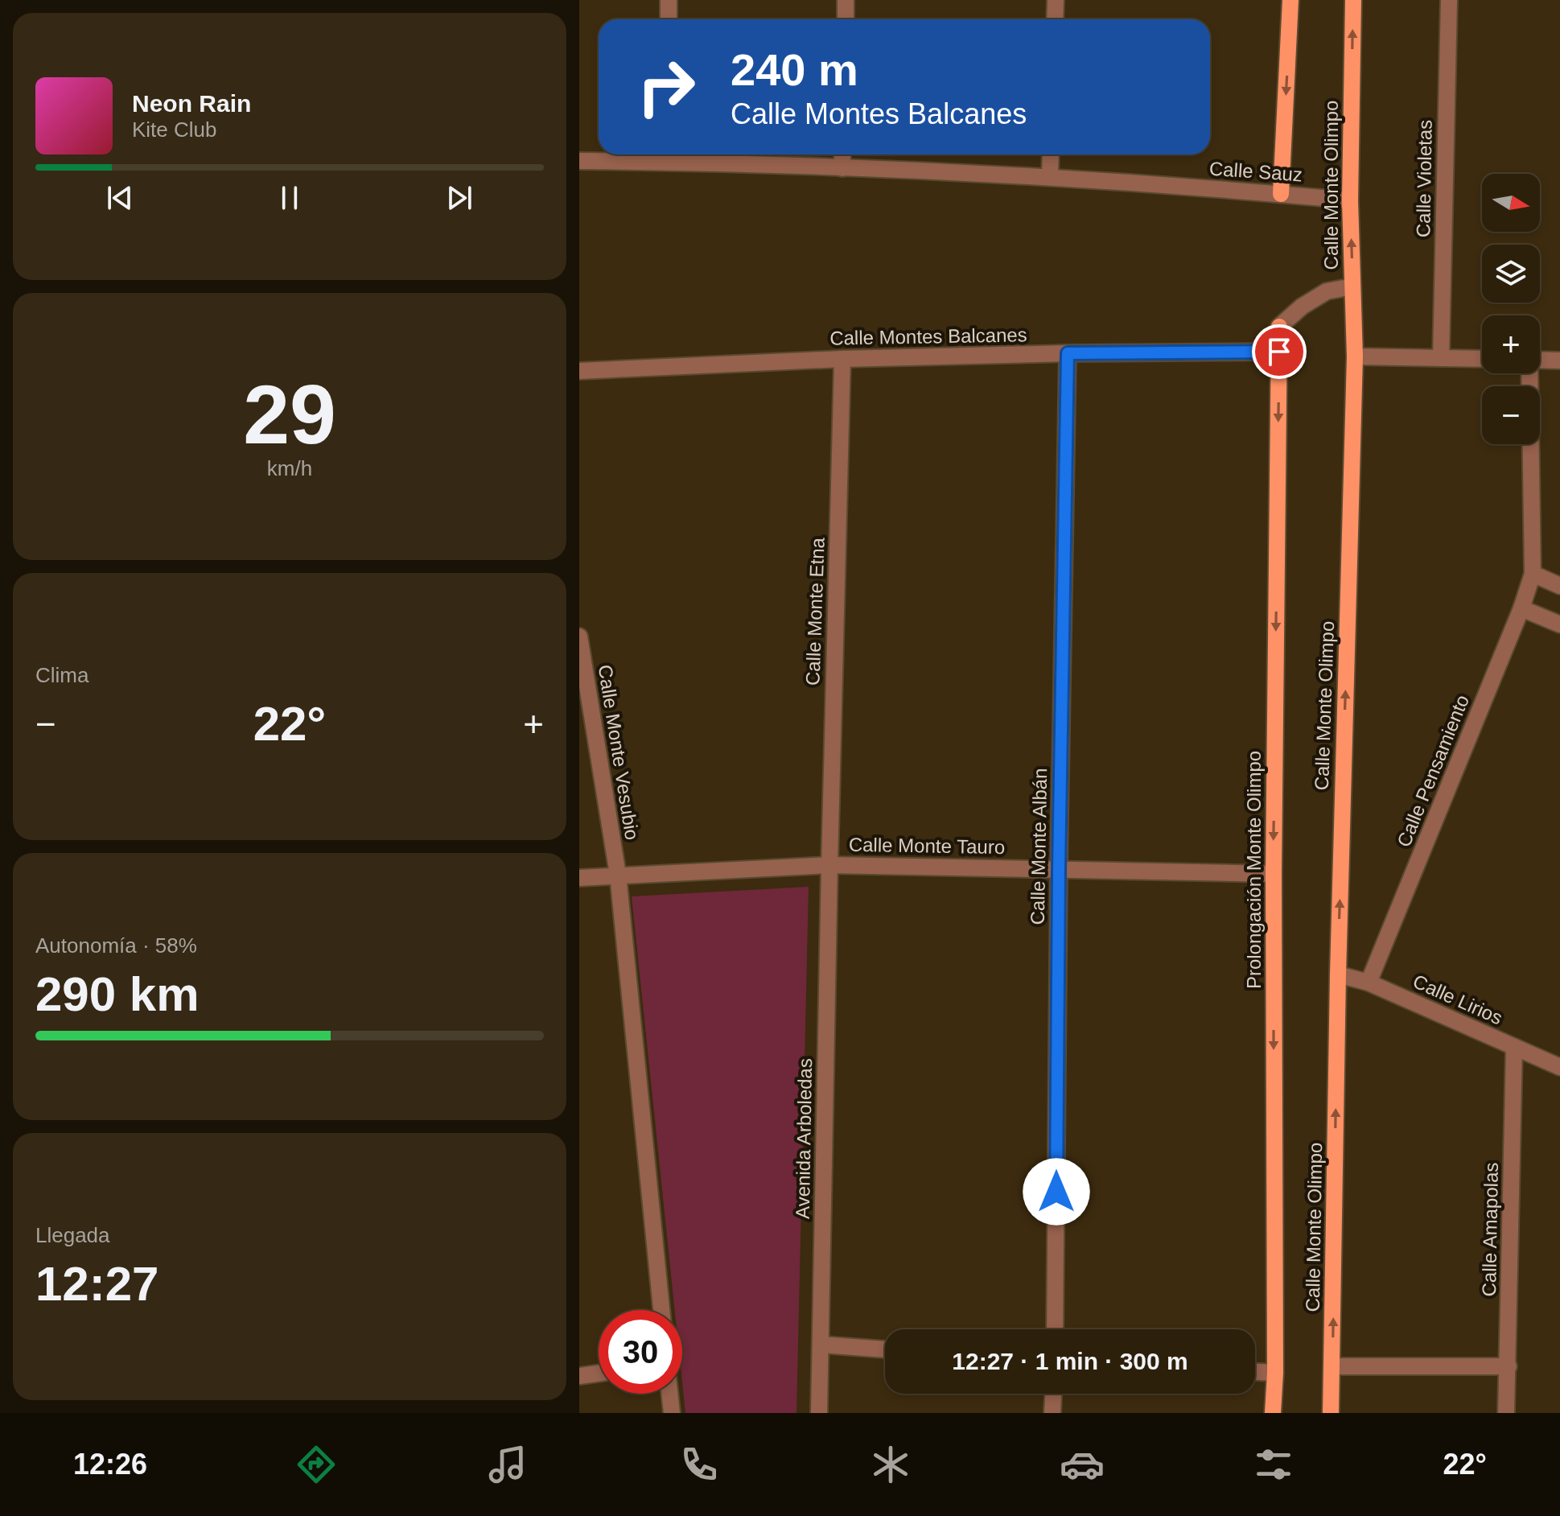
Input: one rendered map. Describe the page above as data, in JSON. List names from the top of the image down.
{
  "streets": {
    "main road": ["Calle Monte Olimpo", "Prolongación Monte Olimpo"],
    "street": [
      "Calle Sauz",
      "Calle Violetas",
      "Calle Montes Balcanes",
      "Calle Monte Etna",
      "Calle Monte Vesubio",
      "Calle Pensamiento",
      "Calle Monte Tauro",
      "Calle Monte Albán",
      "Calle Lirios",
      "Avenida Arboledas",
      "Calle Amapolas"
    ]
  },
  "crossings": [
    ["Calle Sauz", "Calle Monte Olimpo"],
    ["Calle Monte Olimpo", "Calle Lirios"],
    ["Calle Montes Balcanes", "Calle Monte Etna"],
    ["Calle Montes Balcanes", "Calle Monte Albán"],
    ["Calle Montes Balcanes", "Prolongación Monte Olimpo"],
    ["Calle Monte Etna", "Calle Monte Tauro"],
    ["Calle Monte Etna", "Avenida Arboledas"],
    ["Calle Monte Vesubio", "Calle Monte Tauro"],
    ["Calle Pensamiento", "Calle Lirios"],
    ["Calle Monte Tauro", "Calle Monte Albán"],
    ["Calle Monte Tauro", "Prolongación Monte Olimpo"],
    ["Calle Monte Tauro", "Avenida Arboledas"],
    ["Calle Lirios", "Calle Amapolas"]
  ],
  "one_way": ["Calle Monte Olimpo", "Prolongación Monte Olimpo"],
  "north": "right",
  "page": {
    "turn": ["240 m", "Calle Montes Balcanes"],
    "song": ["Neon Rain", "Kite Club"],
    "map_buttons": ["+", "−"],
    "tile": [
      ["29", "km/h"],
      "Clima",
      ["Autonomía · 58%", "290 km"],
      ["Llegada", "12:27"]
    ],
    "heat": ["−", "22°", "+"],
    "limit": "30",
    "trip": "12:27 · 1 min · 300 m",
    "tabs": ["12:26", "22°"]
  }
}
